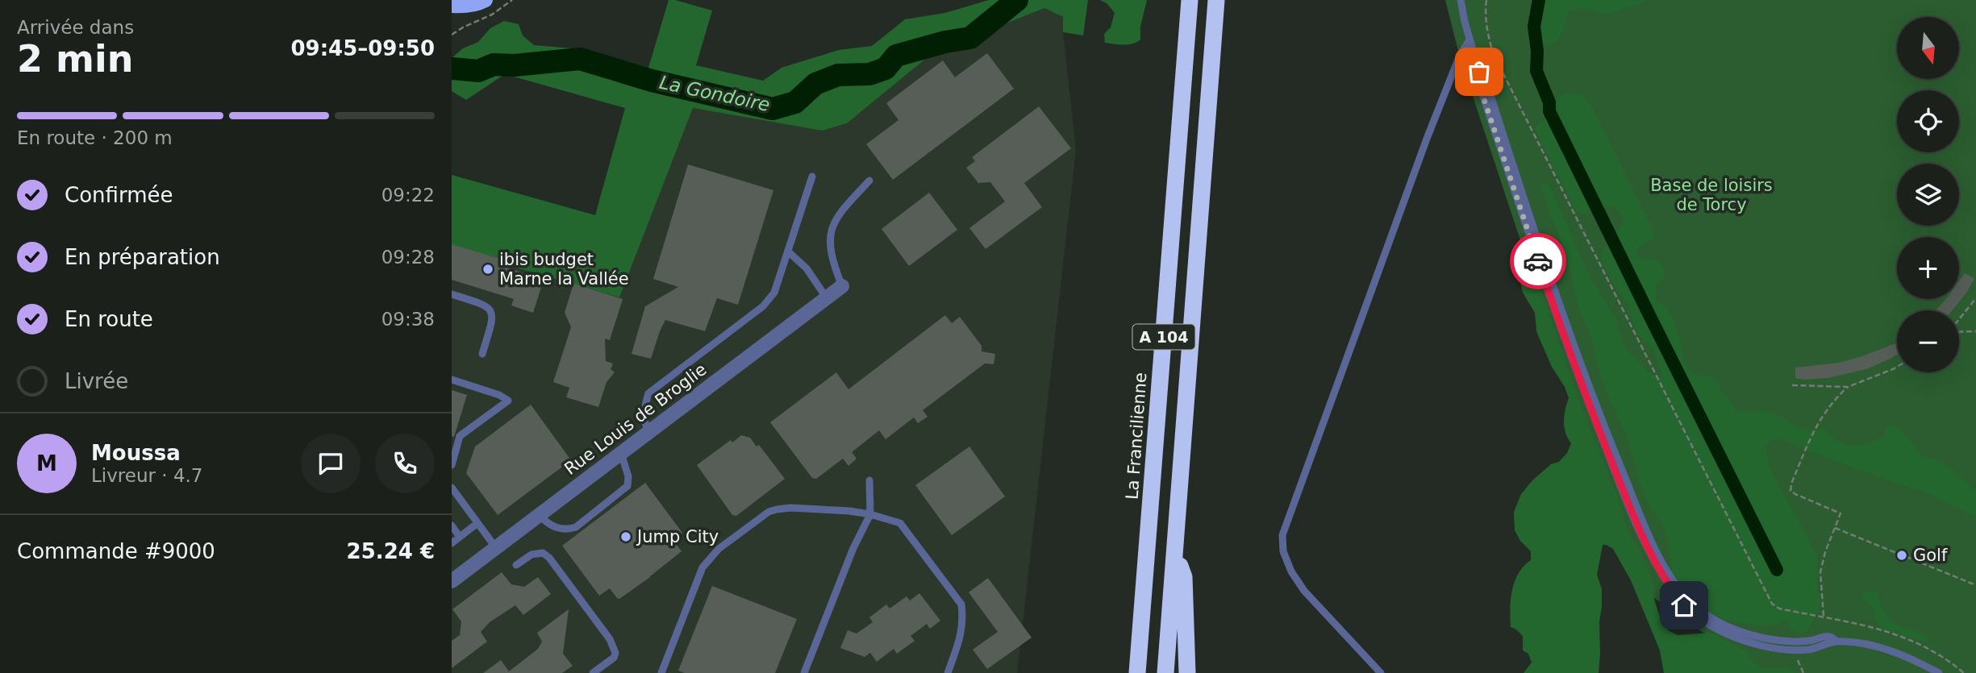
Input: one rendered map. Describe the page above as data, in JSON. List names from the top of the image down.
{
  "streets": {
    "highway": ["A 104", "La Francilienne"],
    "street": ["Rue Louis de Broglie"]
  },
  "water": ["La Gondoire"],
  "parks": ["Base de loisirs de Torcy"],
  "places": ["ibis budget Marne la Vallée", "Jump City", "Golf"],
  "north": "bottom",
  "page": {
    "heading": ["2 min", "Arrivée dans", "09:45–09:50"],
    "panel": [
      "Moussa",
      "Livreur · 4.7",
      "Commande #9000",
      "25.24 €"
    ],
    "map_buttons": ["+", "−"],
    "bar": "En route · 200 m",
    "list": [
      ["Confirmée", "09:22"],
      ["En préparation", "09:28"],
      ["En route", "09:38"],
      "Livrée"
    ],
    "round": "M"
  }
}
